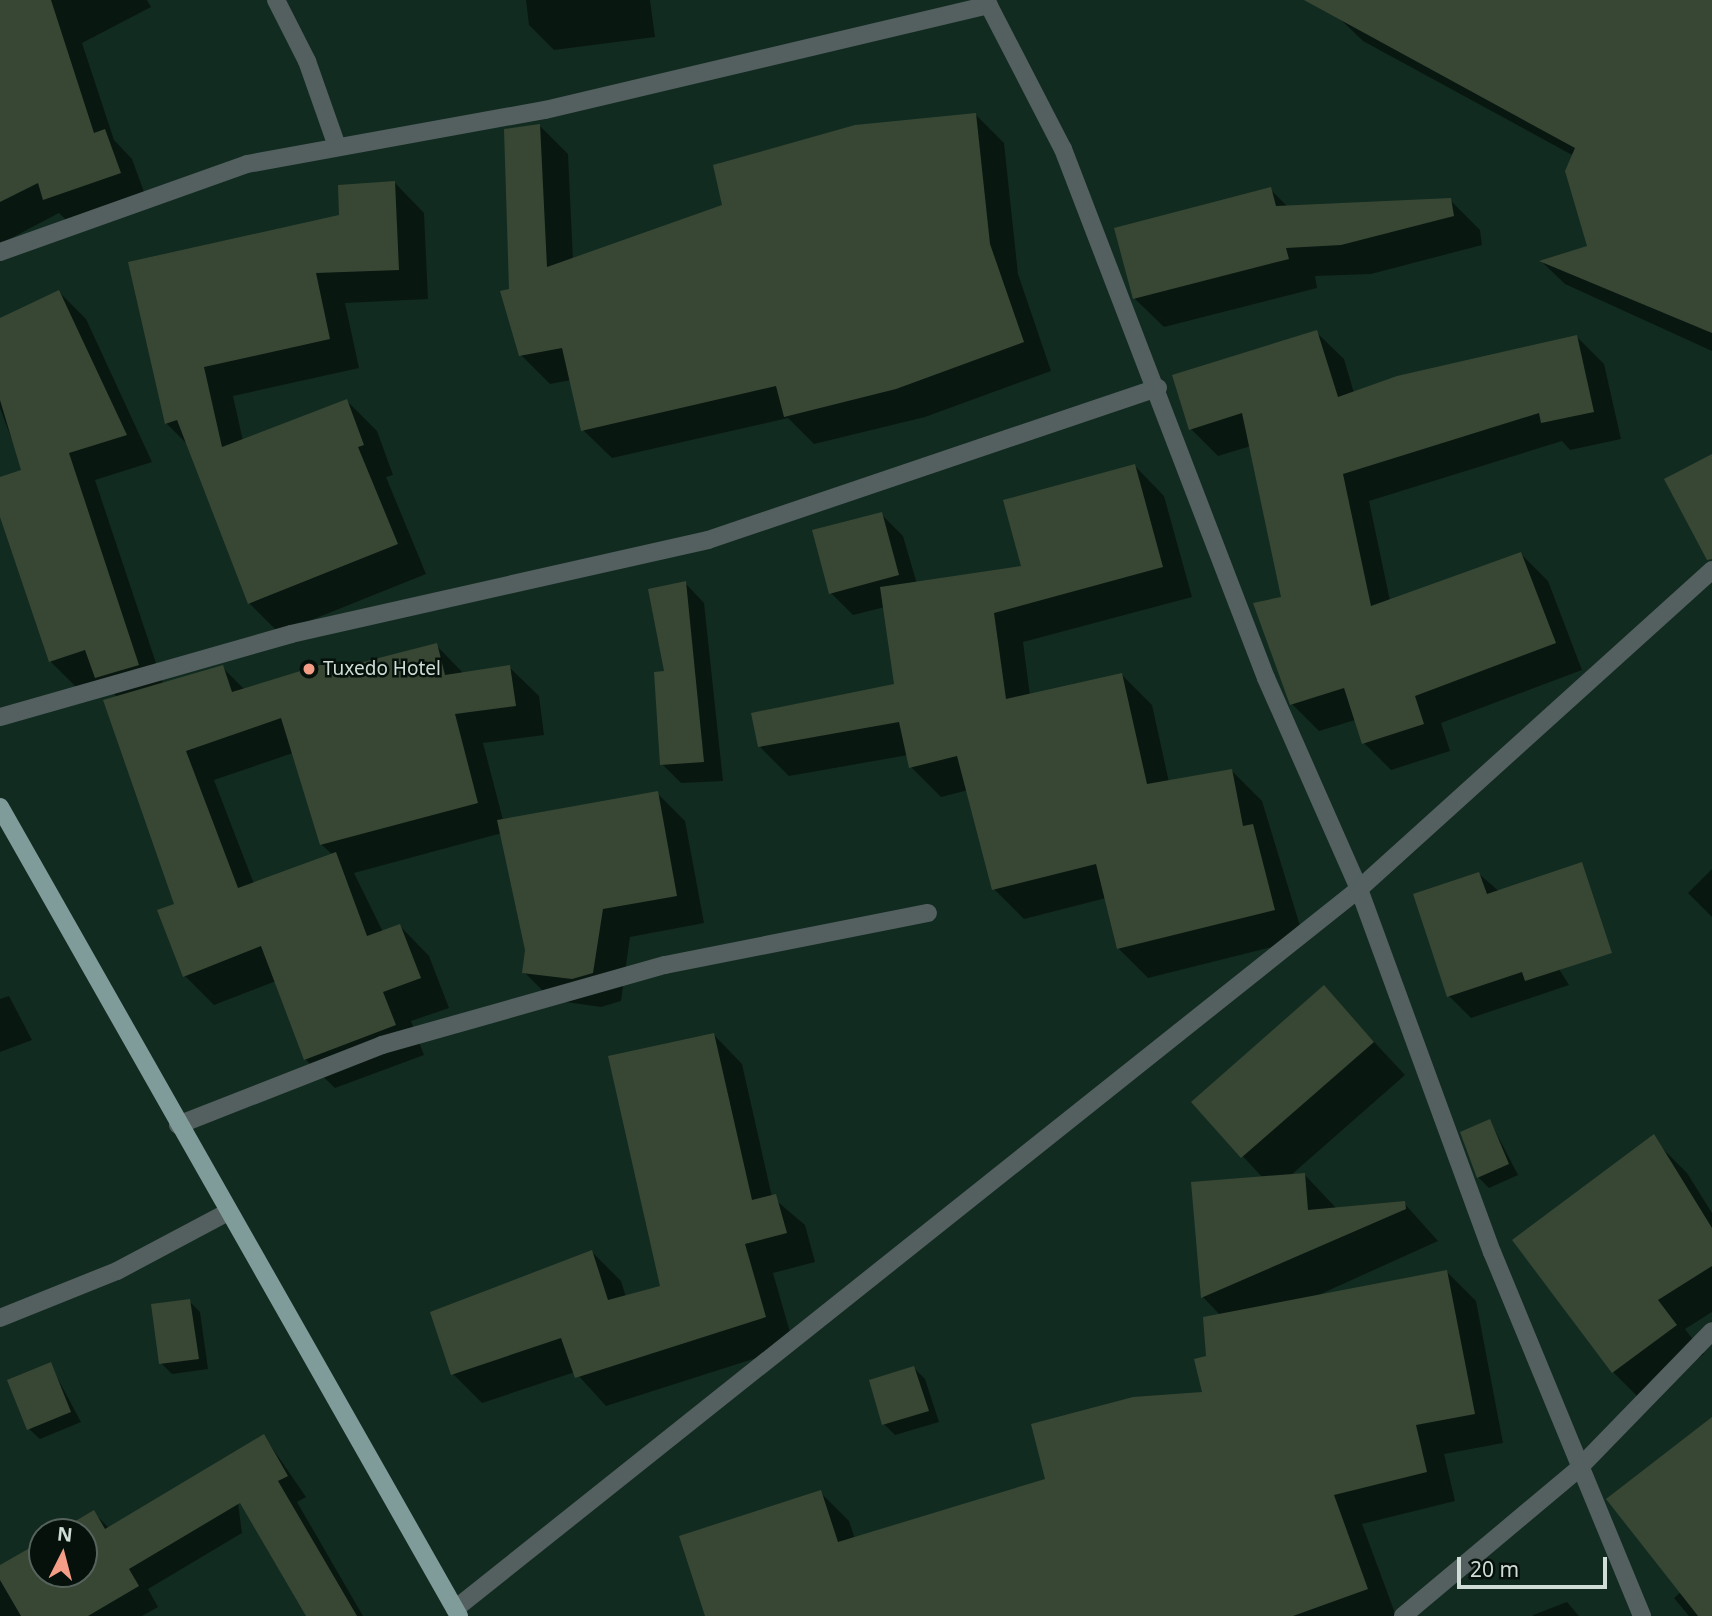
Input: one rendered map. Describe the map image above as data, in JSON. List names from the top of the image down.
{
  "places": ["Tuxedo Hotel"],
  "scale_bar": "20 m",
  "north": "top"
}
